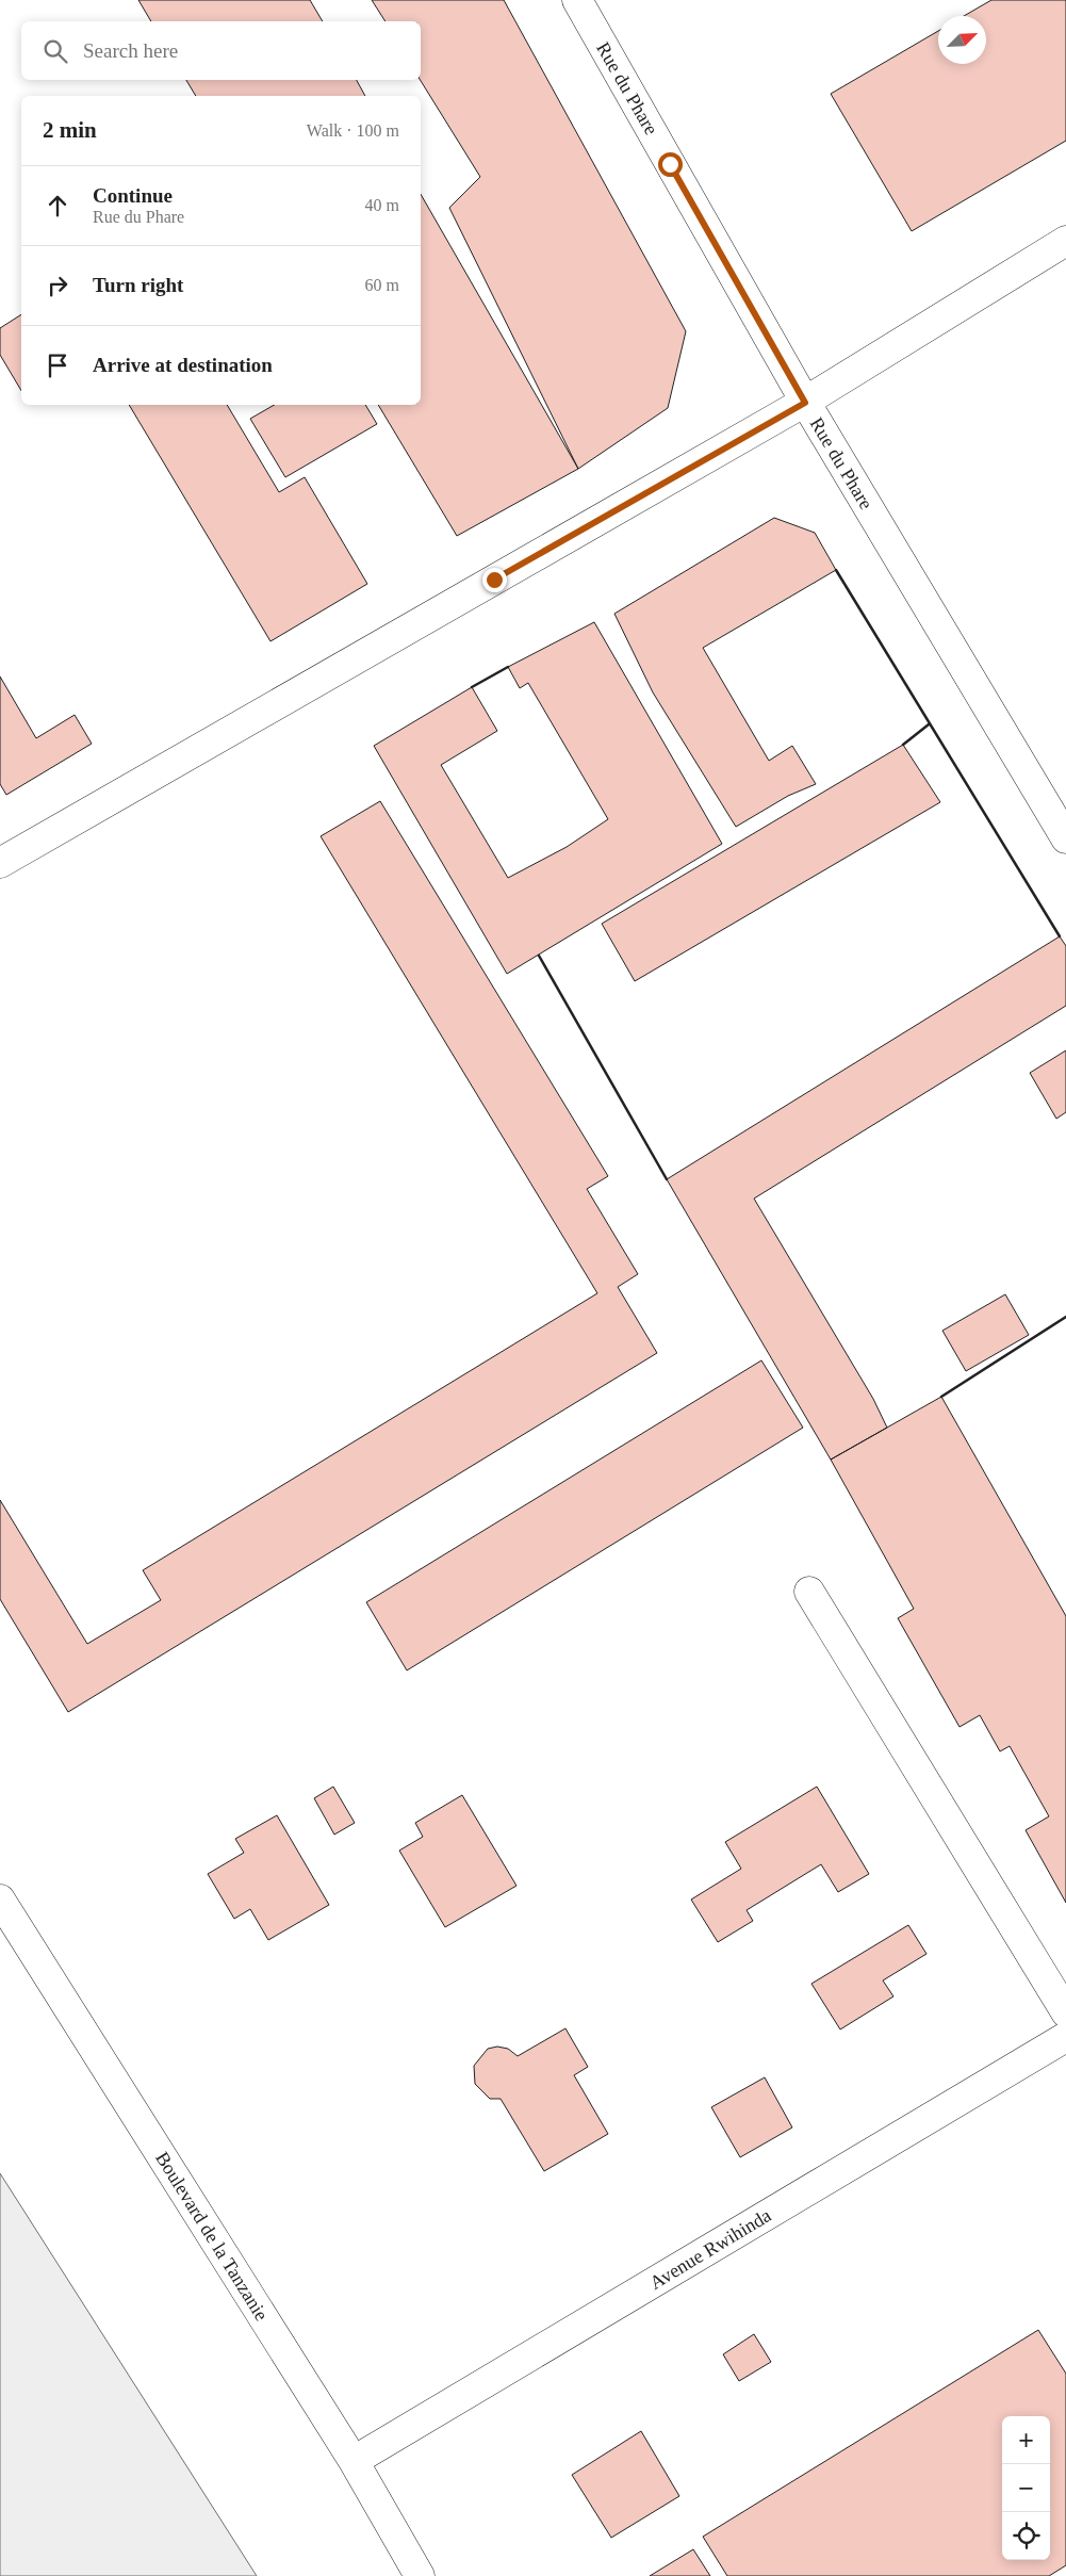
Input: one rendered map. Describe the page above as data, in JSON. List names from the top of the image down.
{
  "streets": {
    "street": ["Rue du Phare", "Boulevard de la Tanzanie", "Avenue Rwihinda"]
  },
  "crossings": [
    ["Boulevard de la Tanzanie", "Avenue Rwihinda"]
  ],
  "north": "top right",
  "page": {
    "search": "Search here",
    "heading": ["2 min", "Walk · 100 m"],
    "list": [
      ["Continue", "Rue du Phare", "40 m"],
      ["Turn right", "60 m"],
      "Arrive at destination"
    ],
    "map_buttons": ["+", "−"]
  }
}
